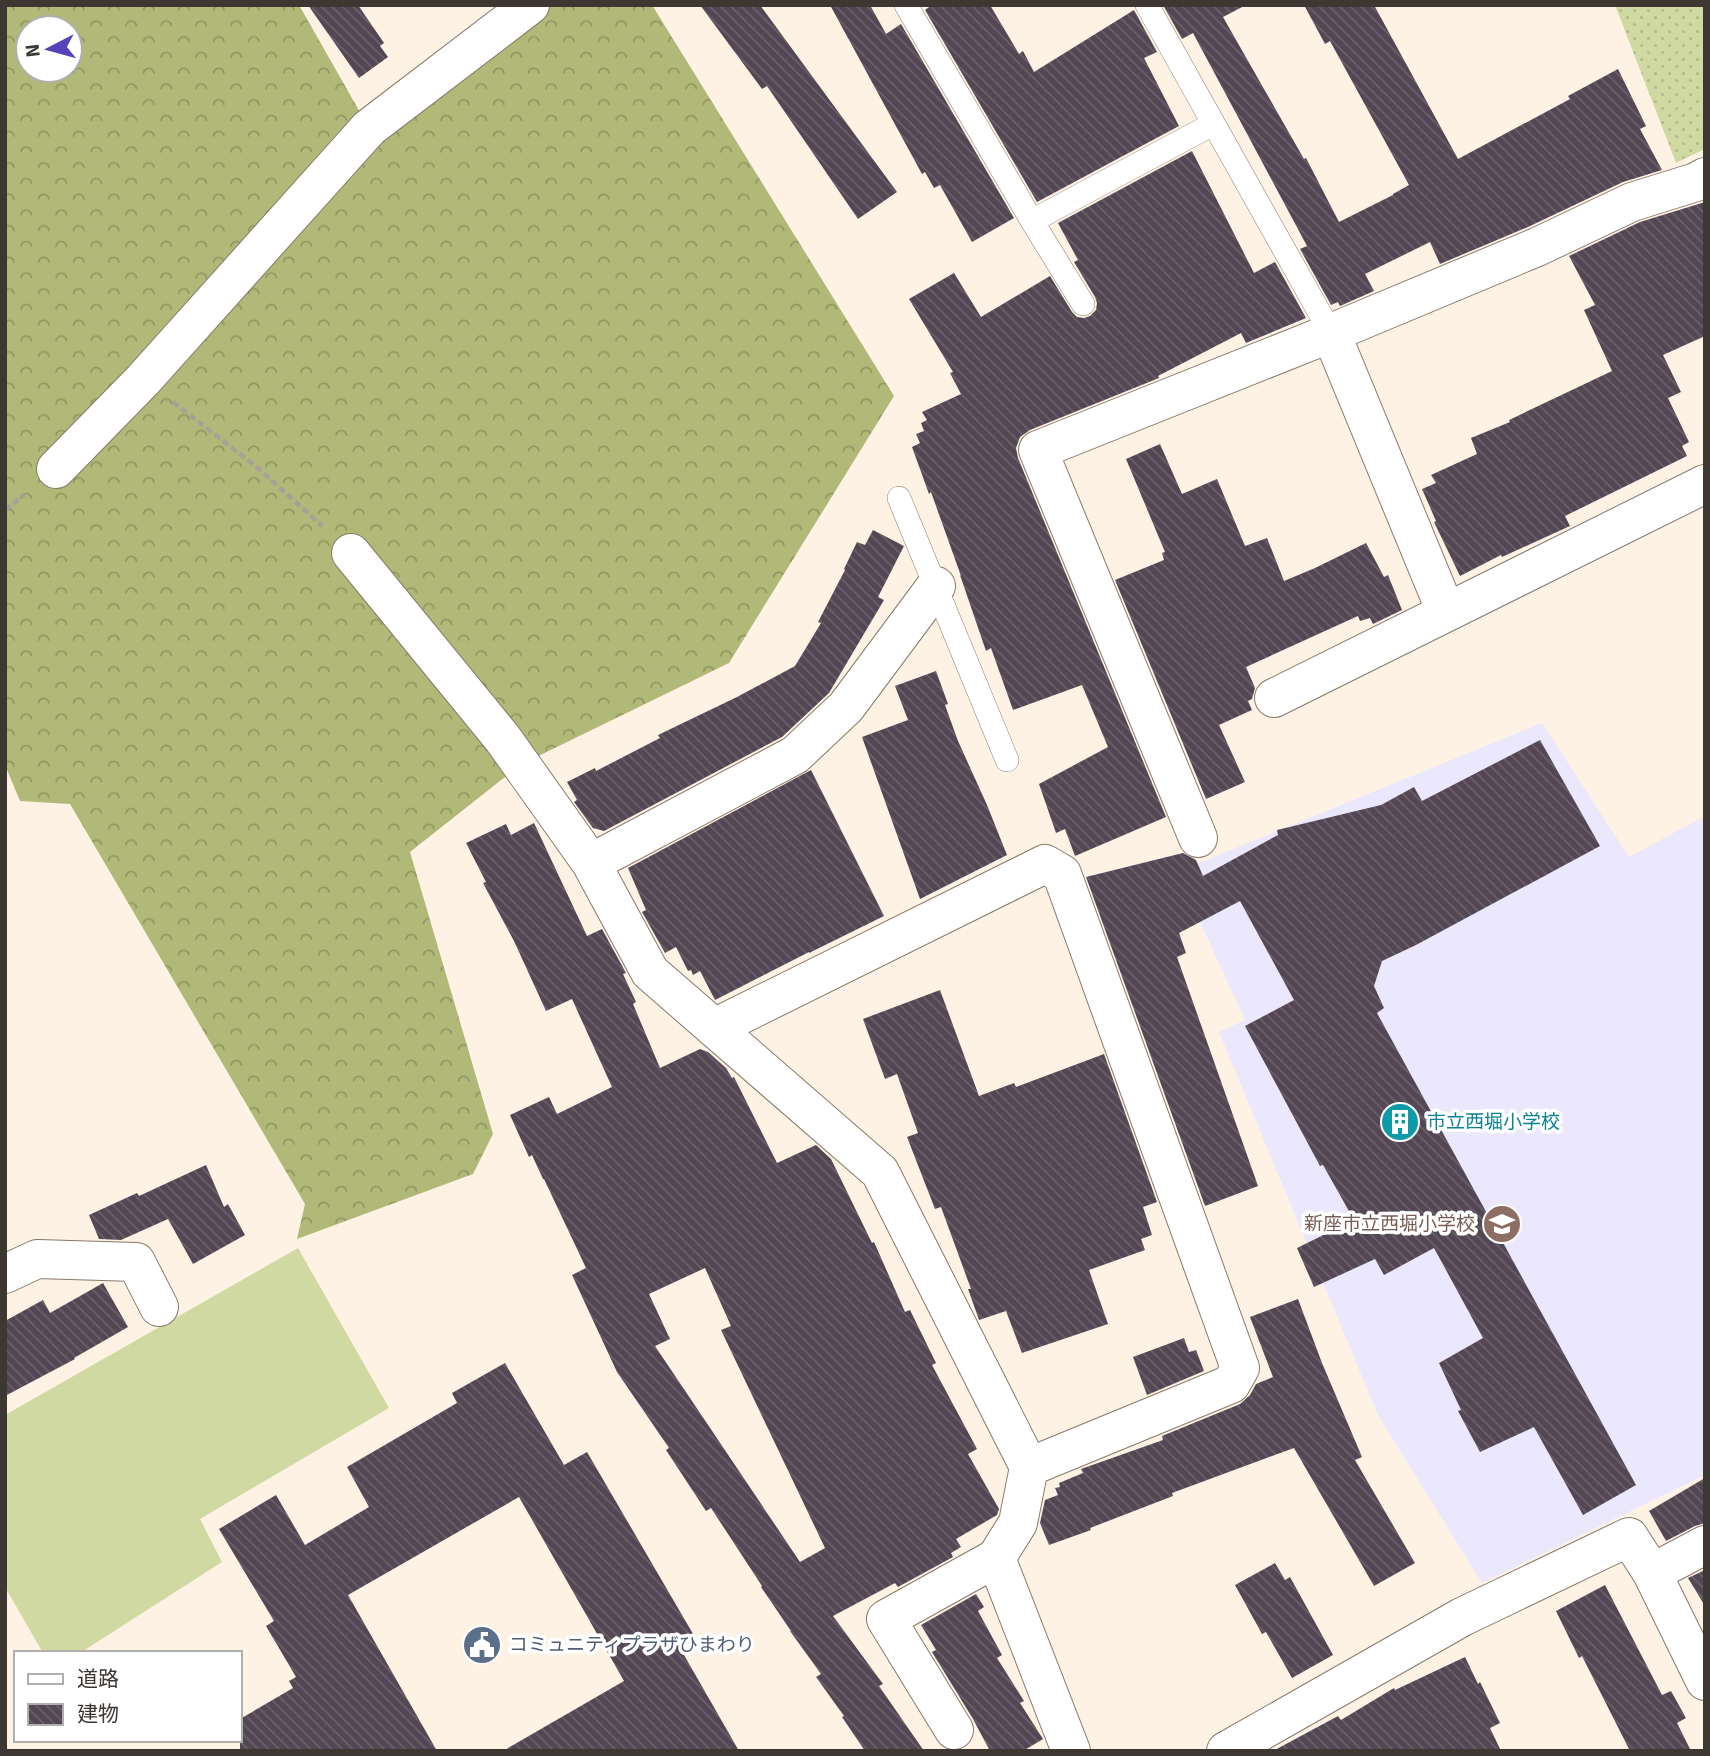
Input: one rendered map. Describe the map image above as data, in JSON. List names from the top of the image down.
{
  "places": {
    "building": ["市立西堀小学校"],
    "school or university": ["新座市立西堀小学校"],
    "public building": ["コミュニティプラザひまわり"]
  },
  "legend": ["道路", "建物"],
  "north": "left"
}
